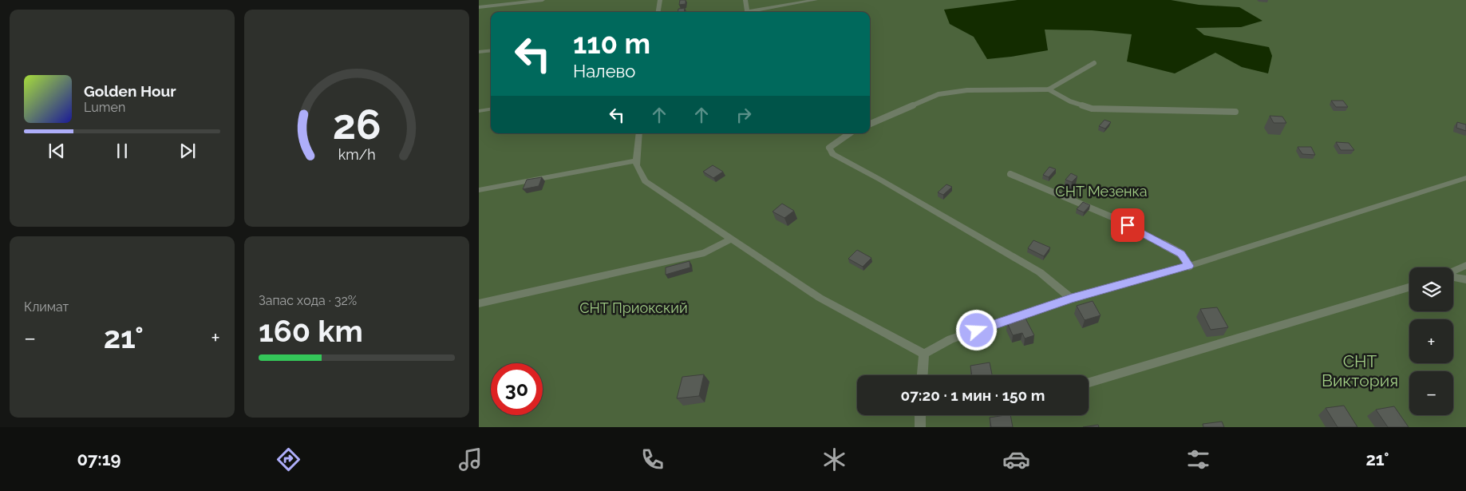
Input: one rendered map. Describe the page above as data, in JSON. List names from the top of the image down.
{
  "parks": ["СНТ Мезенка", "СНТ Приокский", "СНТ Виктория"],
  "page": {
    "turn": ["110 m", "Налево"],
    "song": ["Golden Hour", "Lumen"],
    "tile": [
      "Климат",
      ["Запас хода · 32%", "160 km"]
    ],
    "map_buttons": ["+", "−"],
    "heat": ["−", "21°", "+"],
    "limit": "30",
    "trip": "07:20 · 1 мин · 150 m",
    "tabs": ["07:19", "21°"],
    "gauge": ["26", "km/h"]
  }
}
